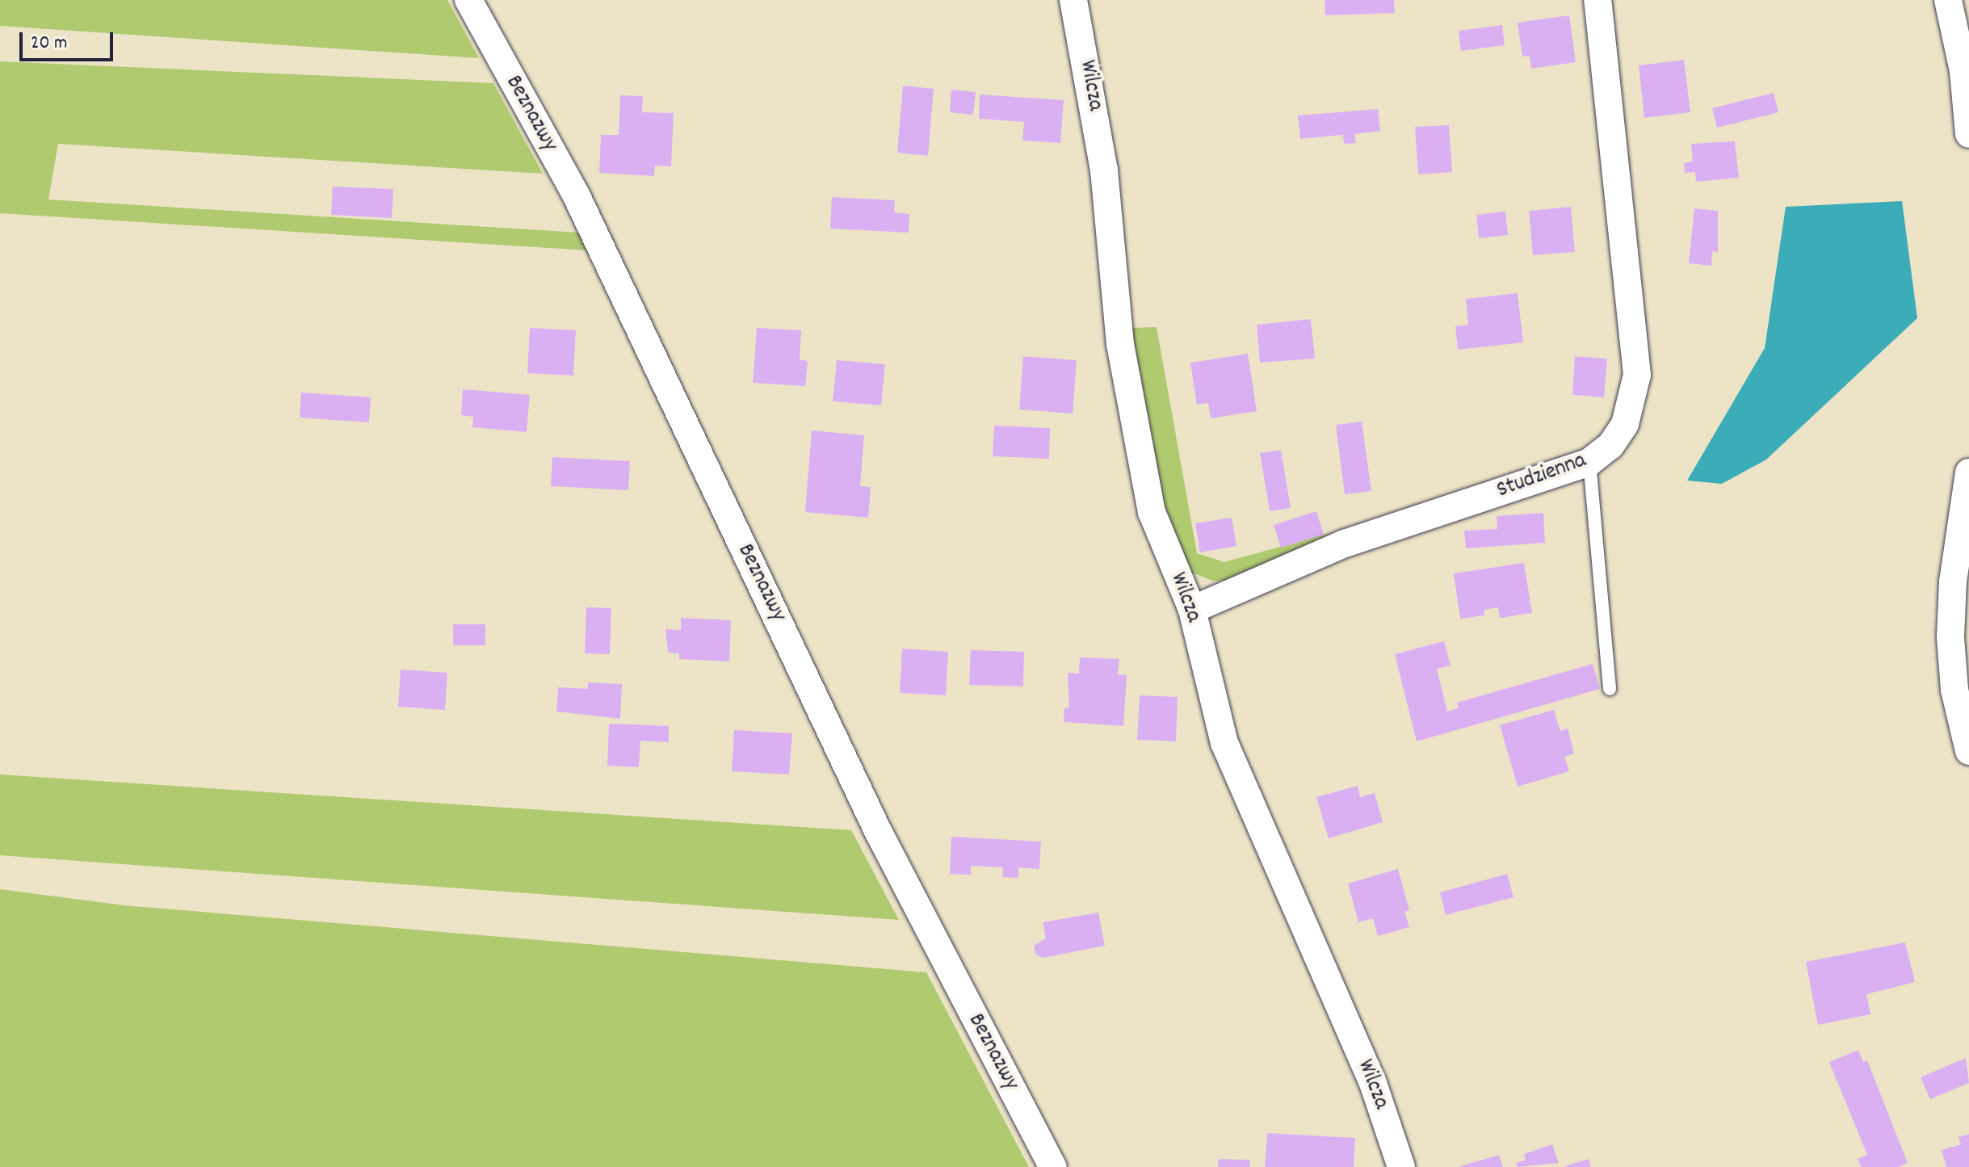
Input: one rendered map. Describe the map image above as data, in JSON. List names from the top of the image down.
{
  "streets": {
    "street": ["Wilcza", "Beznazwy", "Studzienna"]
  },
  "crossings": [
    ["Wilcza", "Studzienna"]
  ],
  "scale_bar": "20 m"
}
